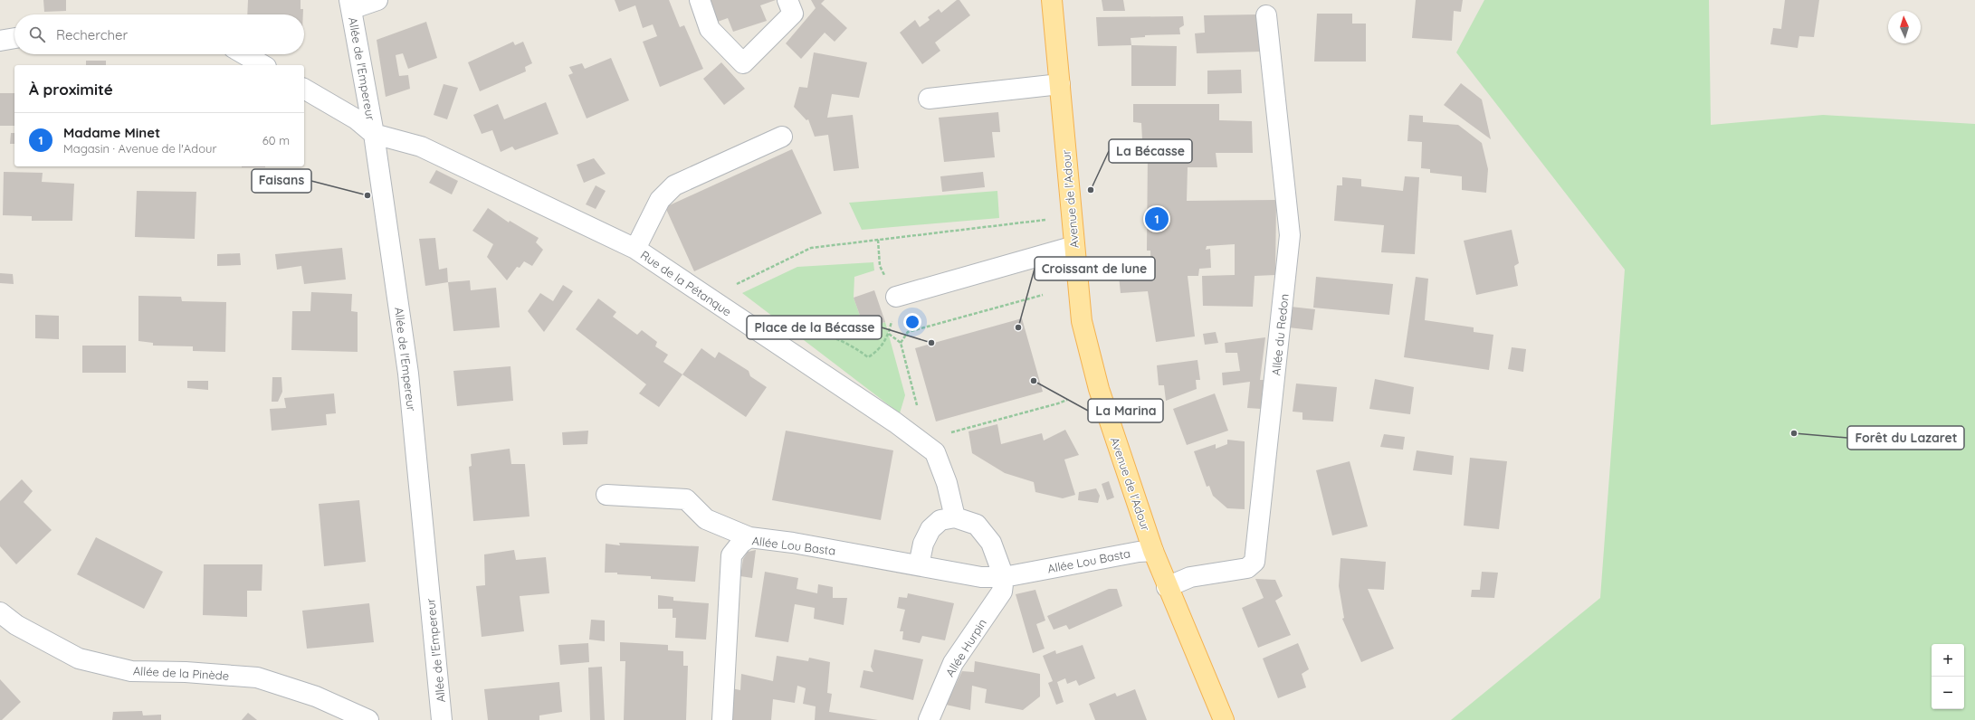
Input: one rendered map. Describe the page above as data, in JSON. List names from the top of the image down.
{
  "streets": {
    "main road": ["Avenue de l'Adour"],
    "street": [
      "Allée de l'Empereur",
      "Rue de la Pétanque",
      "Allée du Redon",
      "Allée Lou Basta",
      "Allée Hurpin",
      "Allée de la Pinède"
    ]
  },
  "crossings": [
    ["Allée de l'Empereur", "Rue de la Pétanque"],
    ["Avenue de l'Adour", "Allée du Redon"],
    ["Avenue de l'Adour", "Allée Lou Basta"],
    ["Allée Lou Basta", "Allée Hurpin"]
  ],
  "places": [
    "La Bécasse",
    "Faisans",
    "Croissant de lune",
    "Place de la Bécasse",
    "La Marina",
    "Forêt du Lazaret"
  ],
  "north": "top",
  "page": {
    "search": "Rechercher",
    "heading": "À proximité",
    "list": [
      {
        "mark": "1",
        "name": "Madame Minet",
        "note": "Magasin · Avenue de l'Adour",
        "value": "60 m"
      }
    ],
    "pins": "1",
    "map_buttons": ["+", "−"]
  }
}
